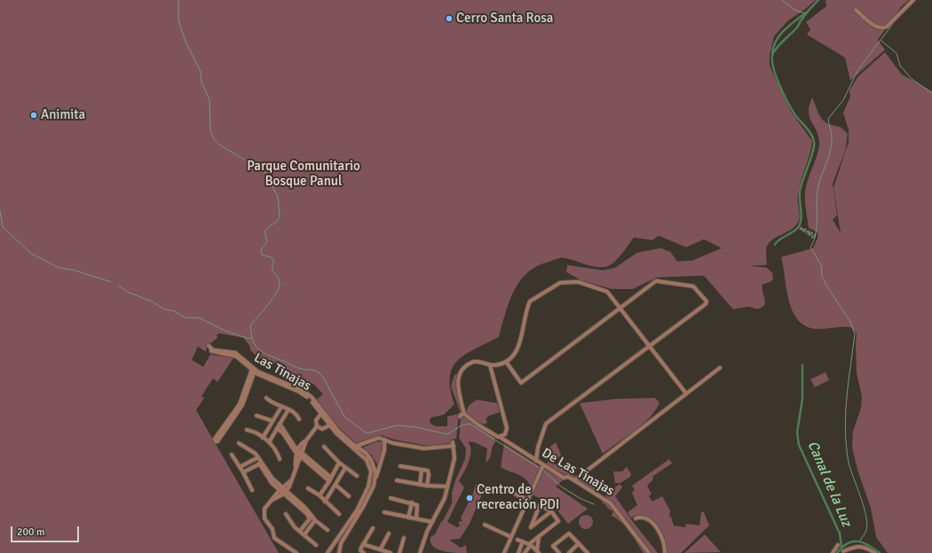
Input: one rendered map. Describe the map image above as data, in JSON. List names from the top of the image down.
{
  "streets": {
    "street": ["Las Tinajas", "De Las Tinajas"]
  },
  "water": ["Canal de la Luz"],
  "parks": ["Parque Comunitario Bosque Panul"],
  "places": ["Cerro Santa Rosa", "Animita", "Centro de recreación PDI"],
  "scale_bar": "200 m"
}
